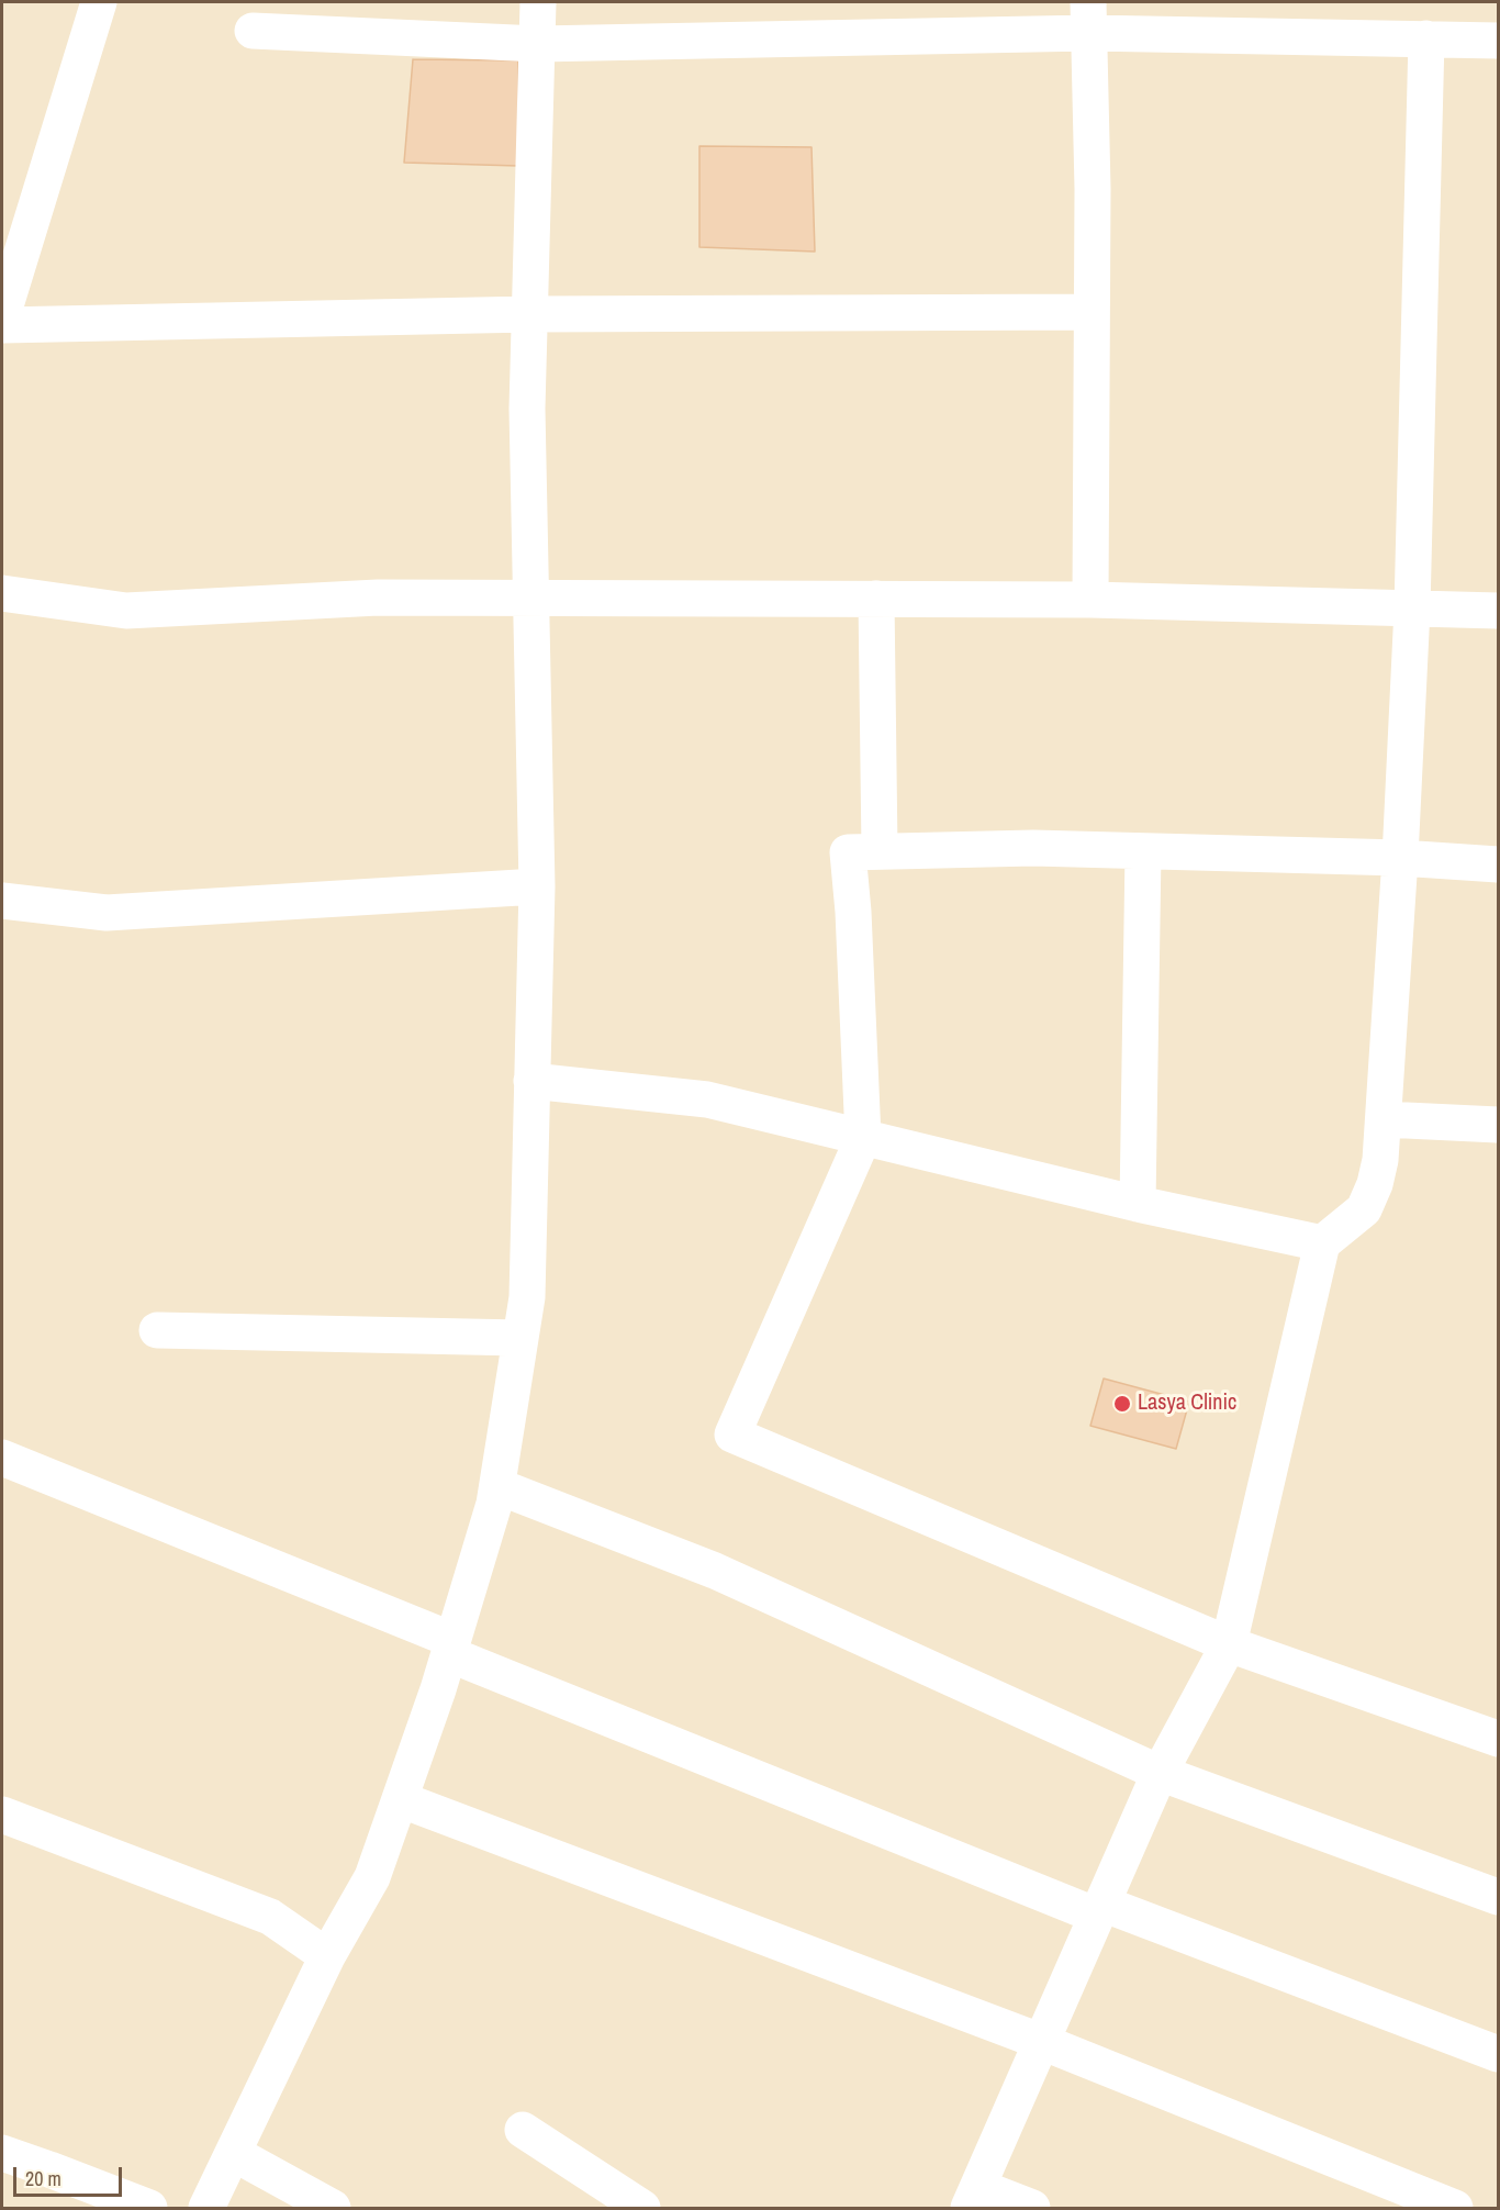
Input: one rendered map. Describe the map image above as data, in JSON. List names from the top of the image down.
{
  "places": ["Lasya Clinic"],
  "scale_bar": "20 m"
}
